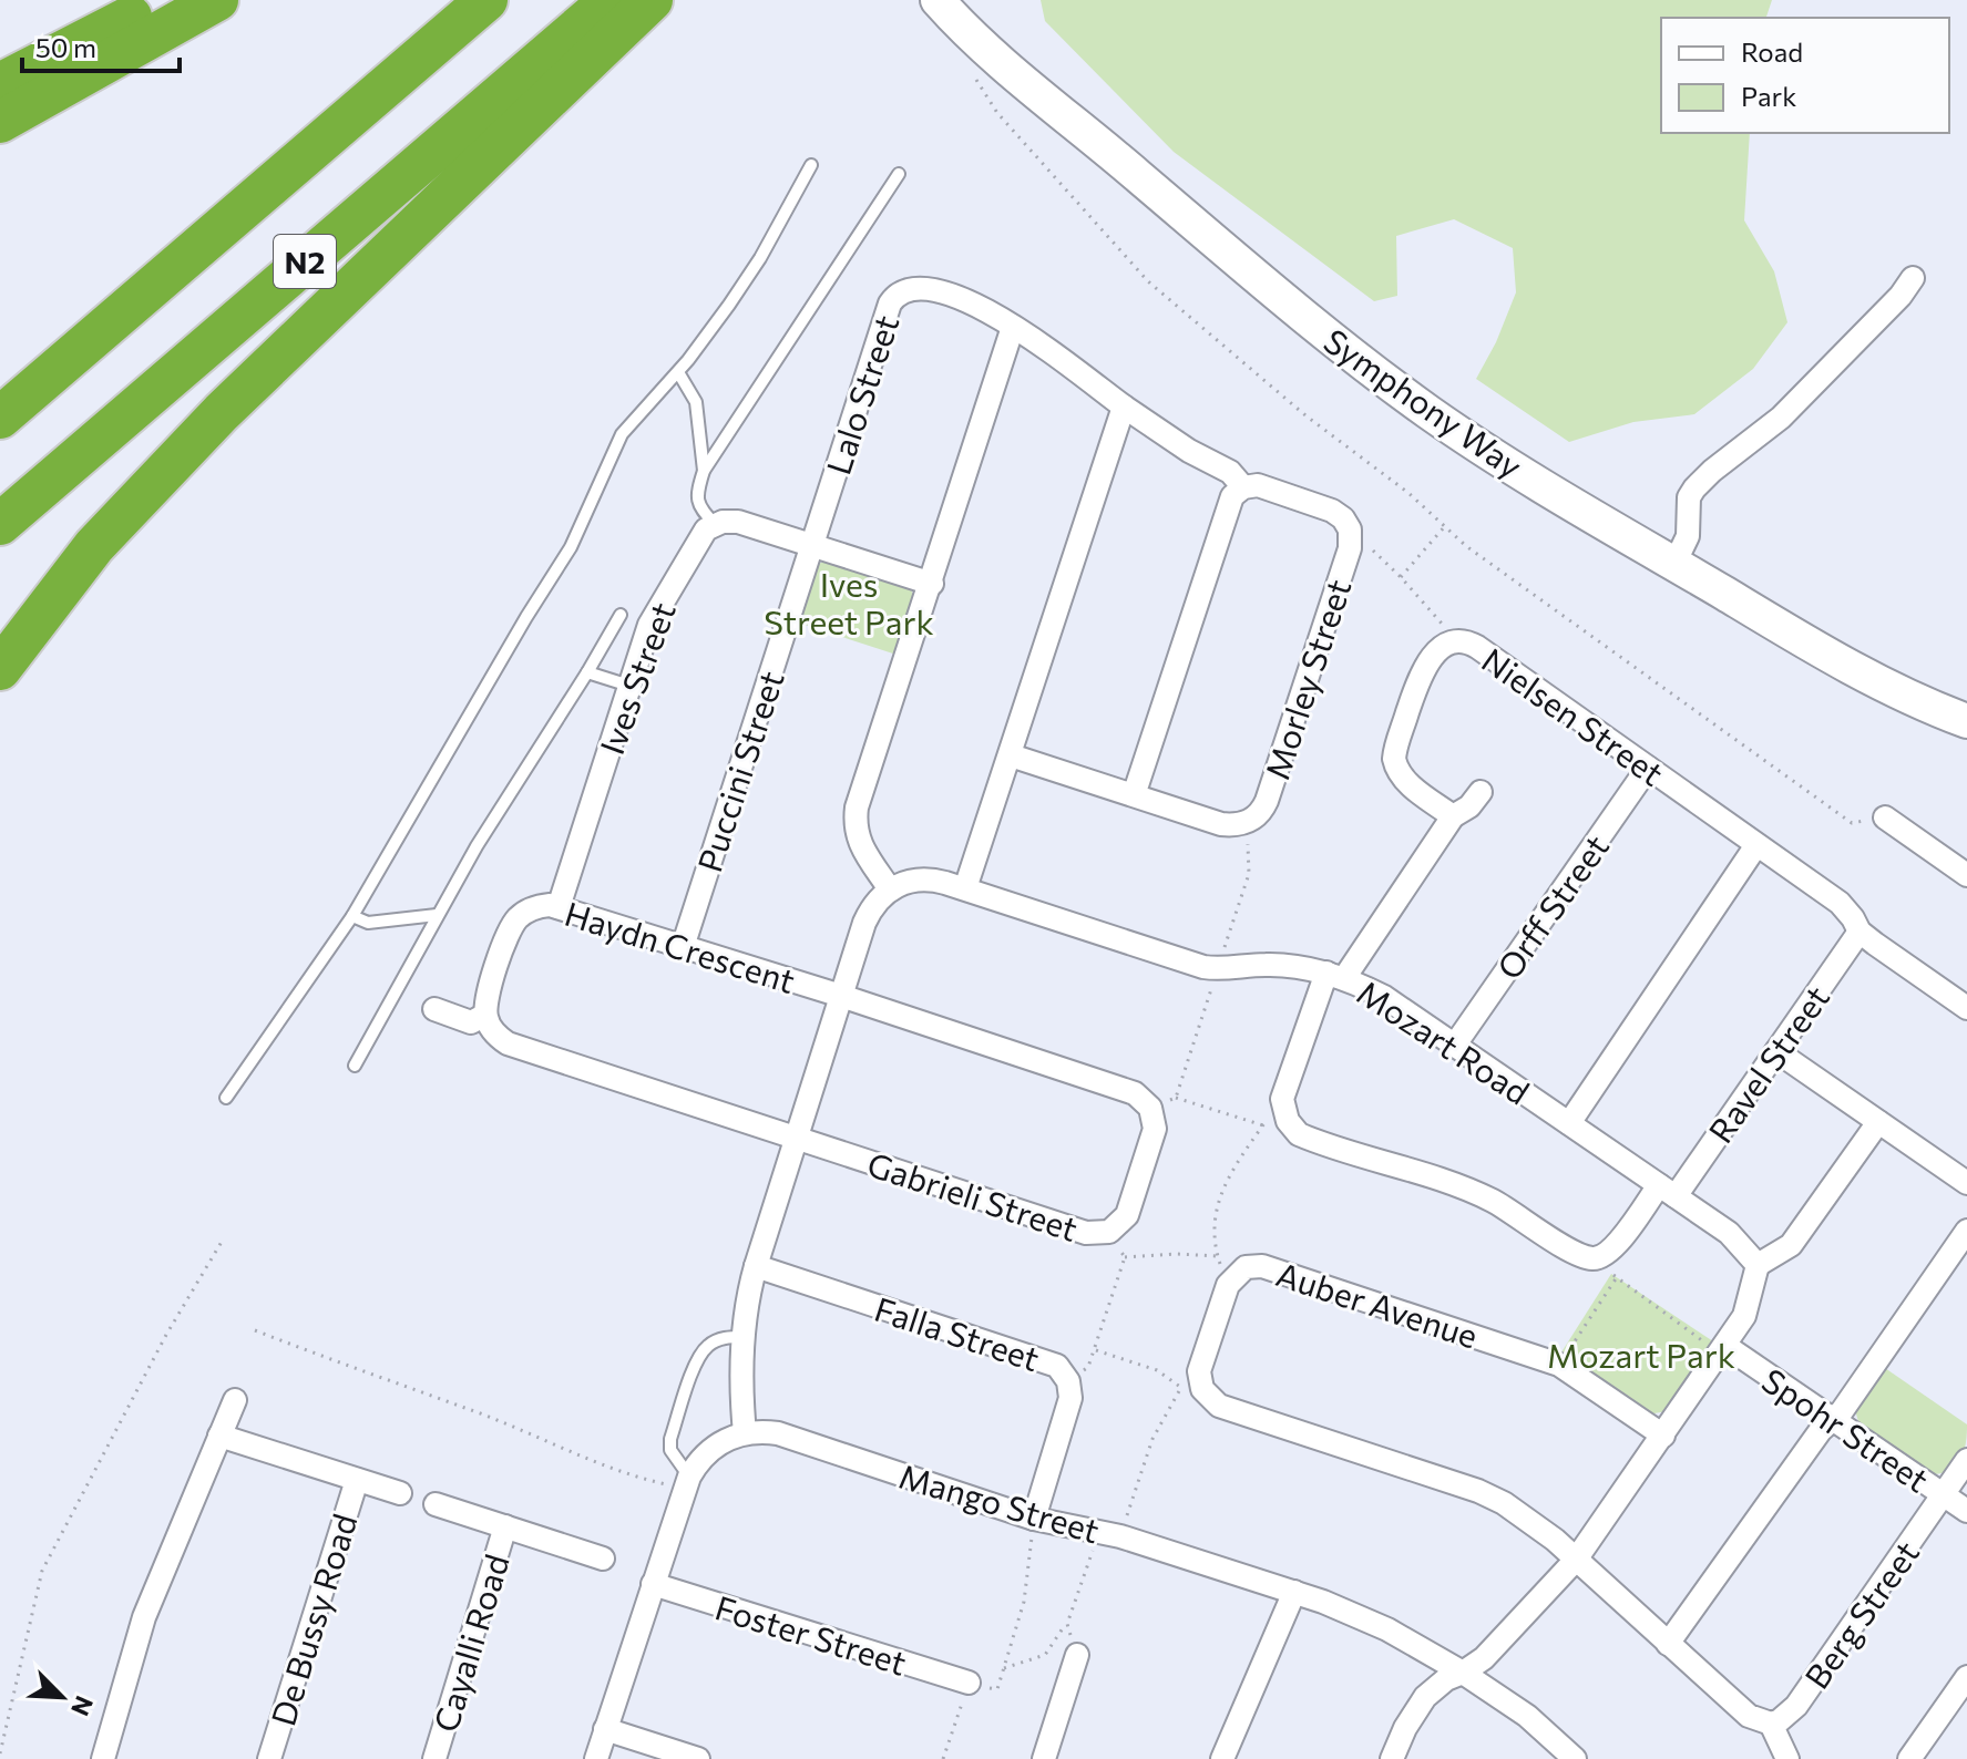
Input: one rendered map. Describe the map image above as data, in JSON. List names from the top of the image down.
{
  "streets": {
    "highway": ["N2"],
    "main road": ["Symphony Way"],
    "street": [
      "Lalo Street",
      "Ives Street",
      "Morley Street",
      "Nielsen Street",
      "Puccini Street",
      "Orff Street",
      "Haydn Crescent",
      "Mozart Road",
      "Ravel Street",
      "Gabrieli Street",
      "Auber Avenue",
      "Falla Street",
      "Spohr Street",
      "Mango Street",
      "Berg Street",
      "De Bussy Road",
      "Foster Street",
      "Cayalli Road"
    ]
  },
  "crossings": [
    ["Lalo Street", "Puccini Street"],
    ["Ives Street", "Haydn Crescent"],
    ["Nielsen Street", "Orff Street"],
    ["Puccini Street", "Haydn Crescent"],
    ["Orff Street", "Mozart Road"],
    ["Haydn Crescent", "Gabrieli Street"],
    ["Mozart Road", "Ravel Street"],
    ["Falla Street", "Mango Street"],
    ["Spohr Street", "Berg Street"]
  ],
  "parks": ["Ives Street Park", "Mozart Park"],
  "legend": ["Road", "Park"],
  "scale_bar": "50 m",
  "north": "bottom right"
}
